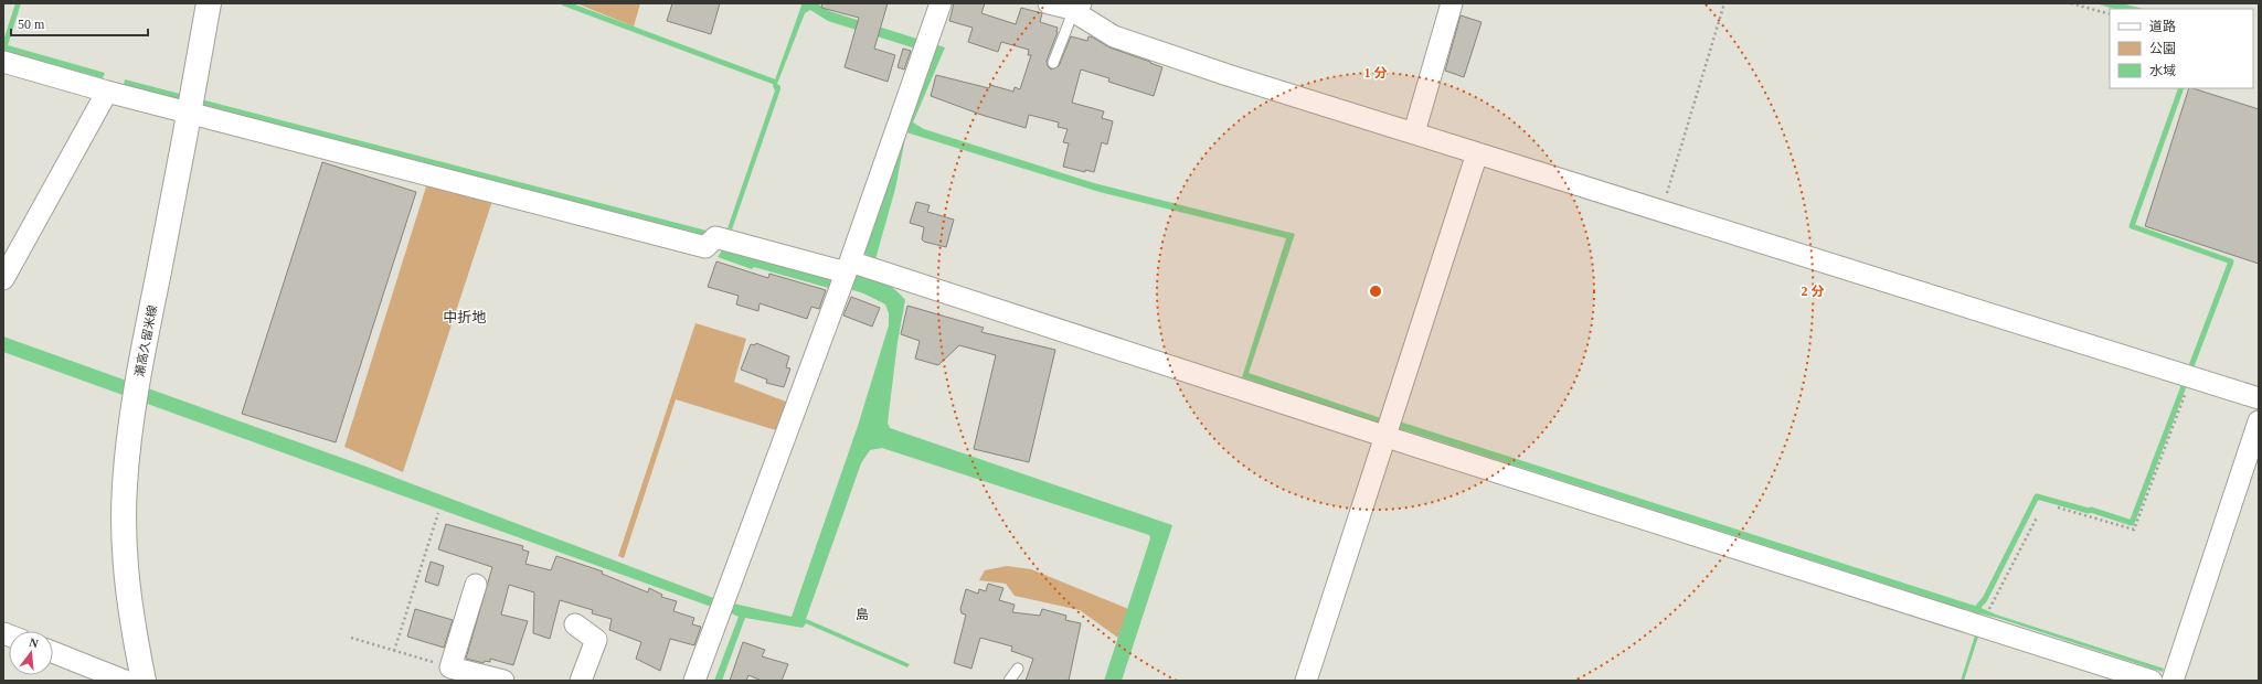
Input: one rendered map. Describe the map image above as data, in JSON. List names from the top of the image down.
{
  "streets": {
    "main road": ["瀬高久留米線"]
  },
  "districts": ["中折地", "島"],
  "legend": ["道路", "公園", "水域"],
  "scale_bar": "50 m",
  "north": "top",
  "rings": ["1 分", "2 分"]
}
